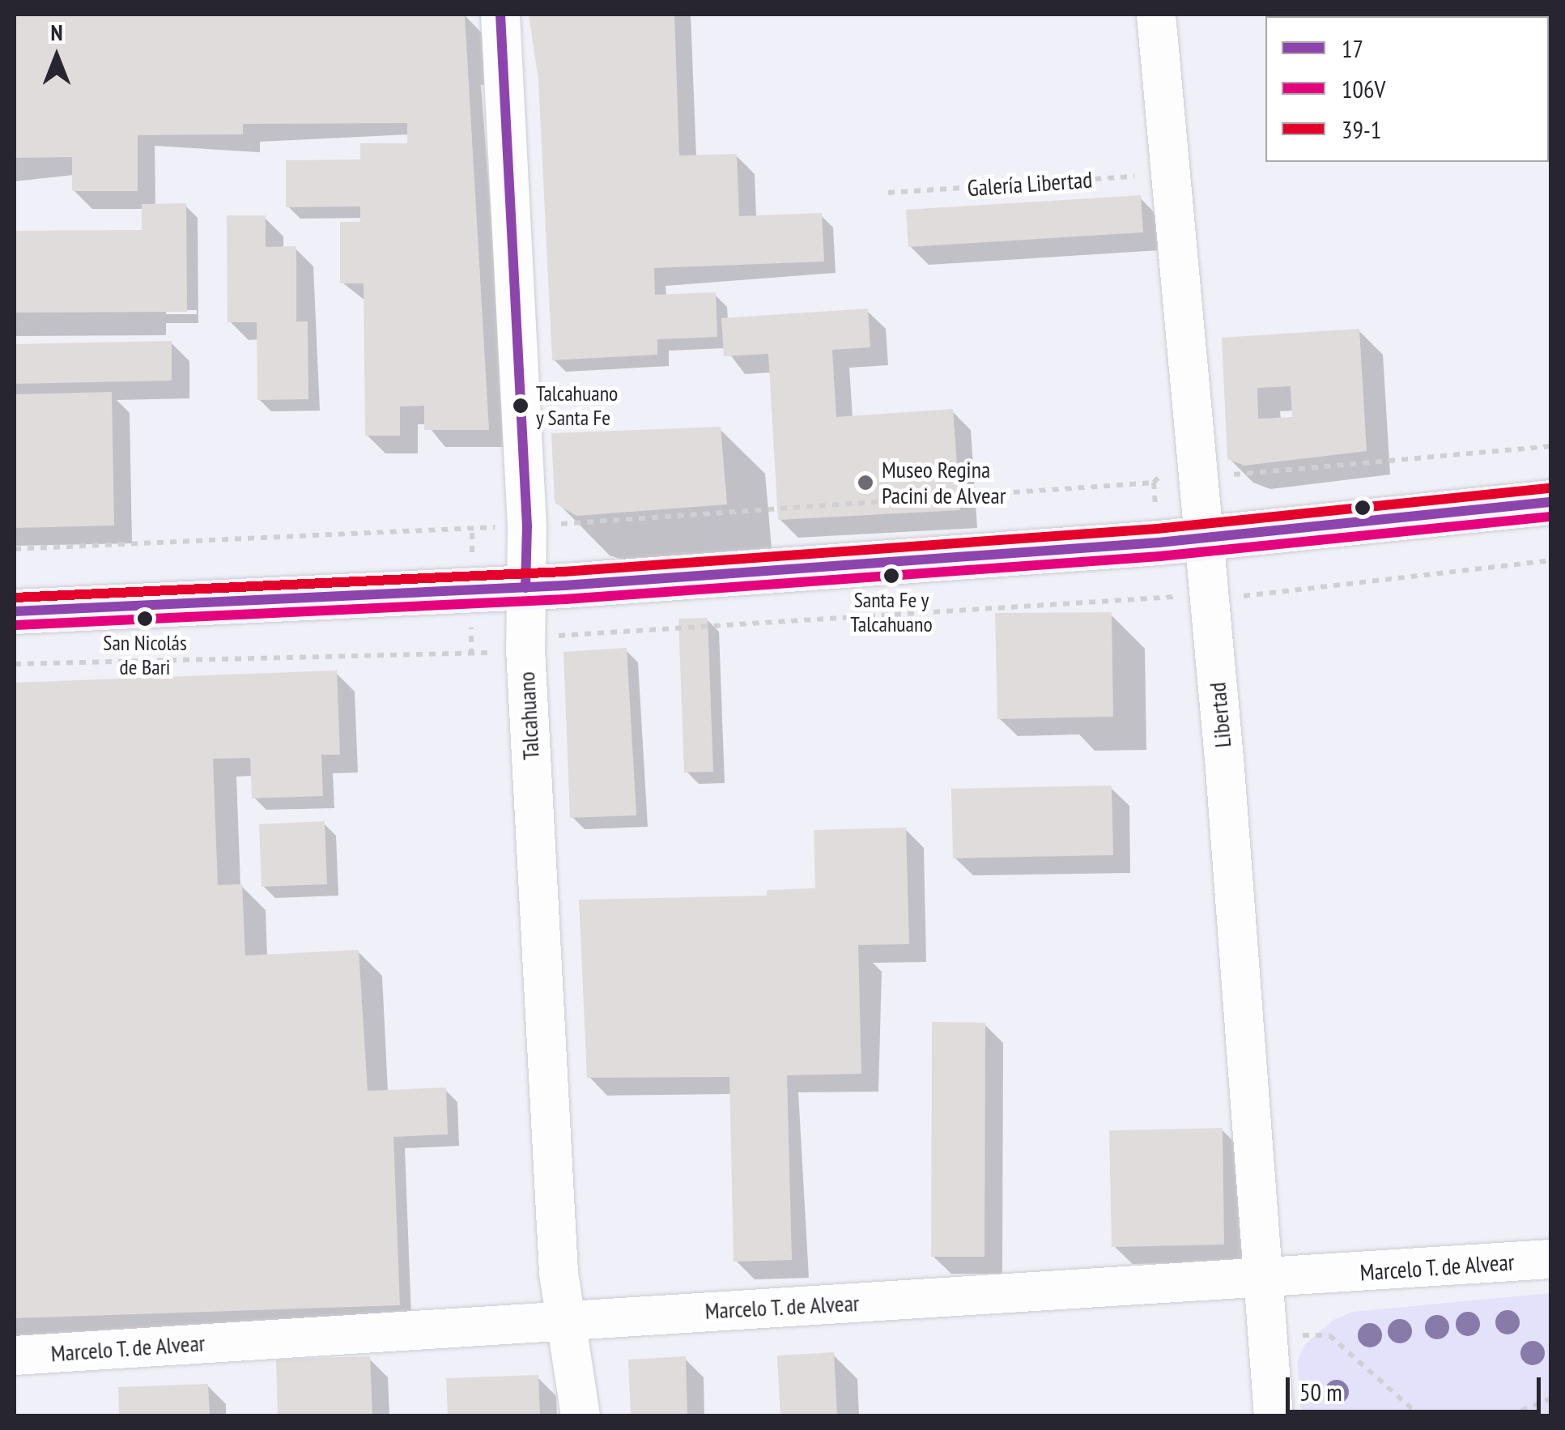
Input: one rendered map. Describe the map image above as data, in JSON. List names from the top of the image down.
{
  "streets": {
    "street": ["Libertad", "Talcahuano", "Marcelo T. de Alvear"],
    "path": ["Galería Libertad"]
  },
  "crossings": [
    ["Galería Libertad", "Libertad"],
    ["Libertad", "Marcelo T. de Alvear"],
    ["Talcahuano", "Marcelo T. de Alvear"]
  ],
  "places": [
    "Talcahuano y Santa Fe",
    "Museo Regina Pacini de Alvear",
    "Santa Fe y Talcahuano",
    "San Nicolás de Bari"
  ],
  "lines": ["transit line 17", "transit line 39-1", "transit line 106V"],
  "legend": ["17", "106V", "39-1"],
  "scale_bar": "50 m",
  "north": "top"
}
